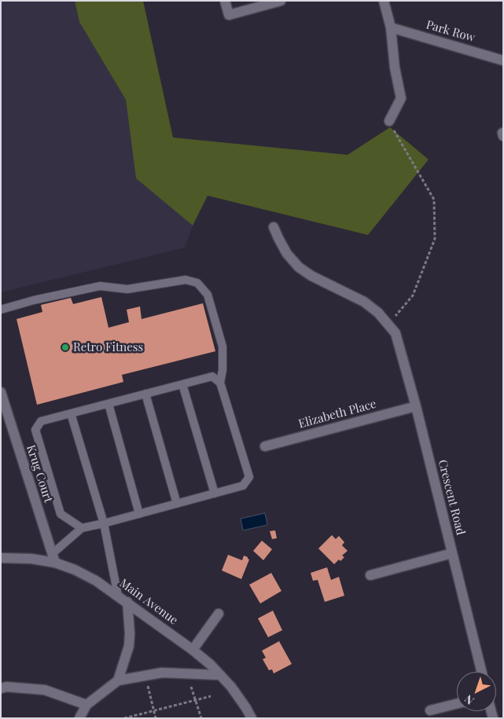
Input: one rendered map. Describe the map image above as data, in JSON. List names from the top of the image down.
{
  "streets": {
    "street": [
      "Park Row",
      "Elizabeth Place",
      "Krug Court",
      "Crescent Road",
      "Main Avenue"
    ]
  },
  "crossings": [
    ["Elizabeth Place", "Crescent Road"],
    ["Krug Court", "Main Avenue"]
  ],
  "places": ["Retro Fitness"],
  "north": "bottom left"
}
